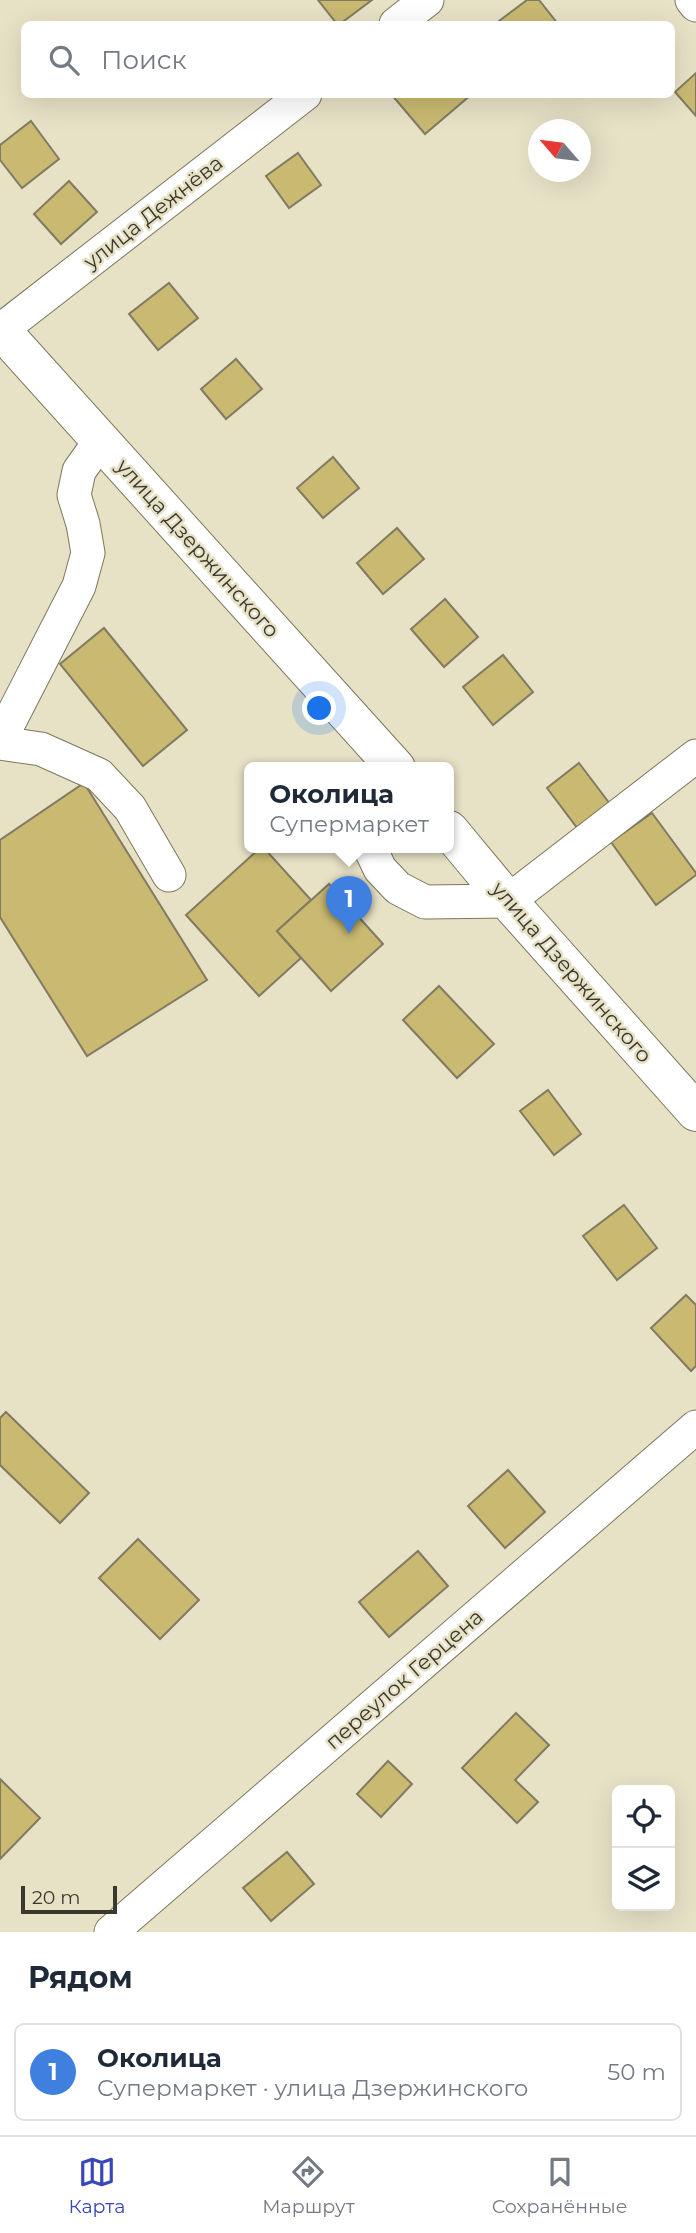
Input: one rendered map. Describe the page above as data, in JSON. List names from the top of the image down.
{
  "streets": {
    "main road": ["улица Дзержинского"],
    "street": ["улица Дежнёва", "переулок Герцена"]
  },
  "crossings": [
    ["улица Дежнёва", "улица Дзержинского"]
  ],
  "scale_bar": "20 m",
  "north": "top left",
  "page": {
    "search": "Поиск",
    "popup": ["Околица", "Супермаркет"],
    "pins": "1",
    "scale": "20 m",
    "heading": "Рядом",
    "list": [
      {
        "mark": "1",
        "name": "Околица",
        "note": "Супермаркет · улица Дзержинского",
        "value": "50 m"
      }
    ],
    "nav": ["Карта", "Маршрут", "Сохранённые"]
  }
}
